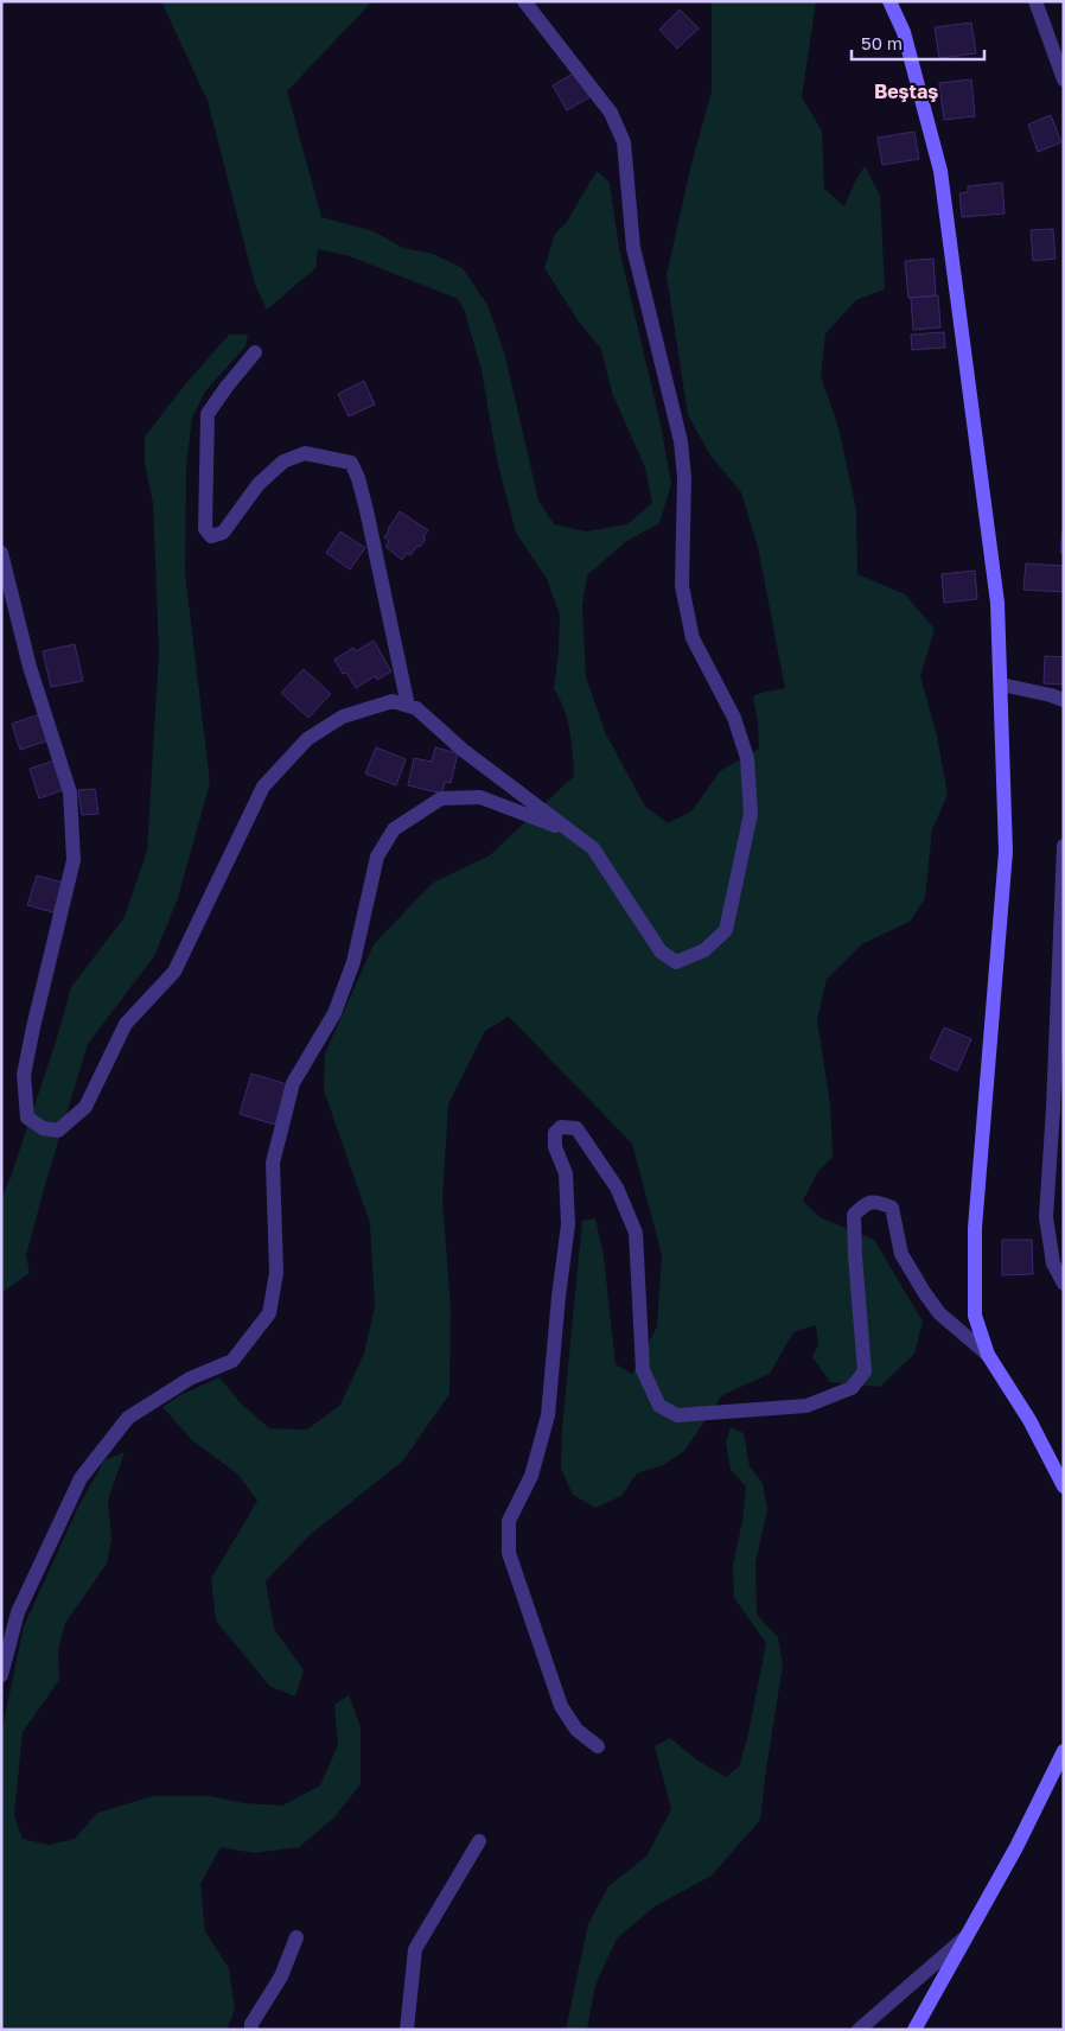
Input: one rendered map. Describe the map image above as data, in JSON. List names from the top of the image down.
{
  "districts": ["Beştaş"],
  "scale_bar": "50 m"
}
